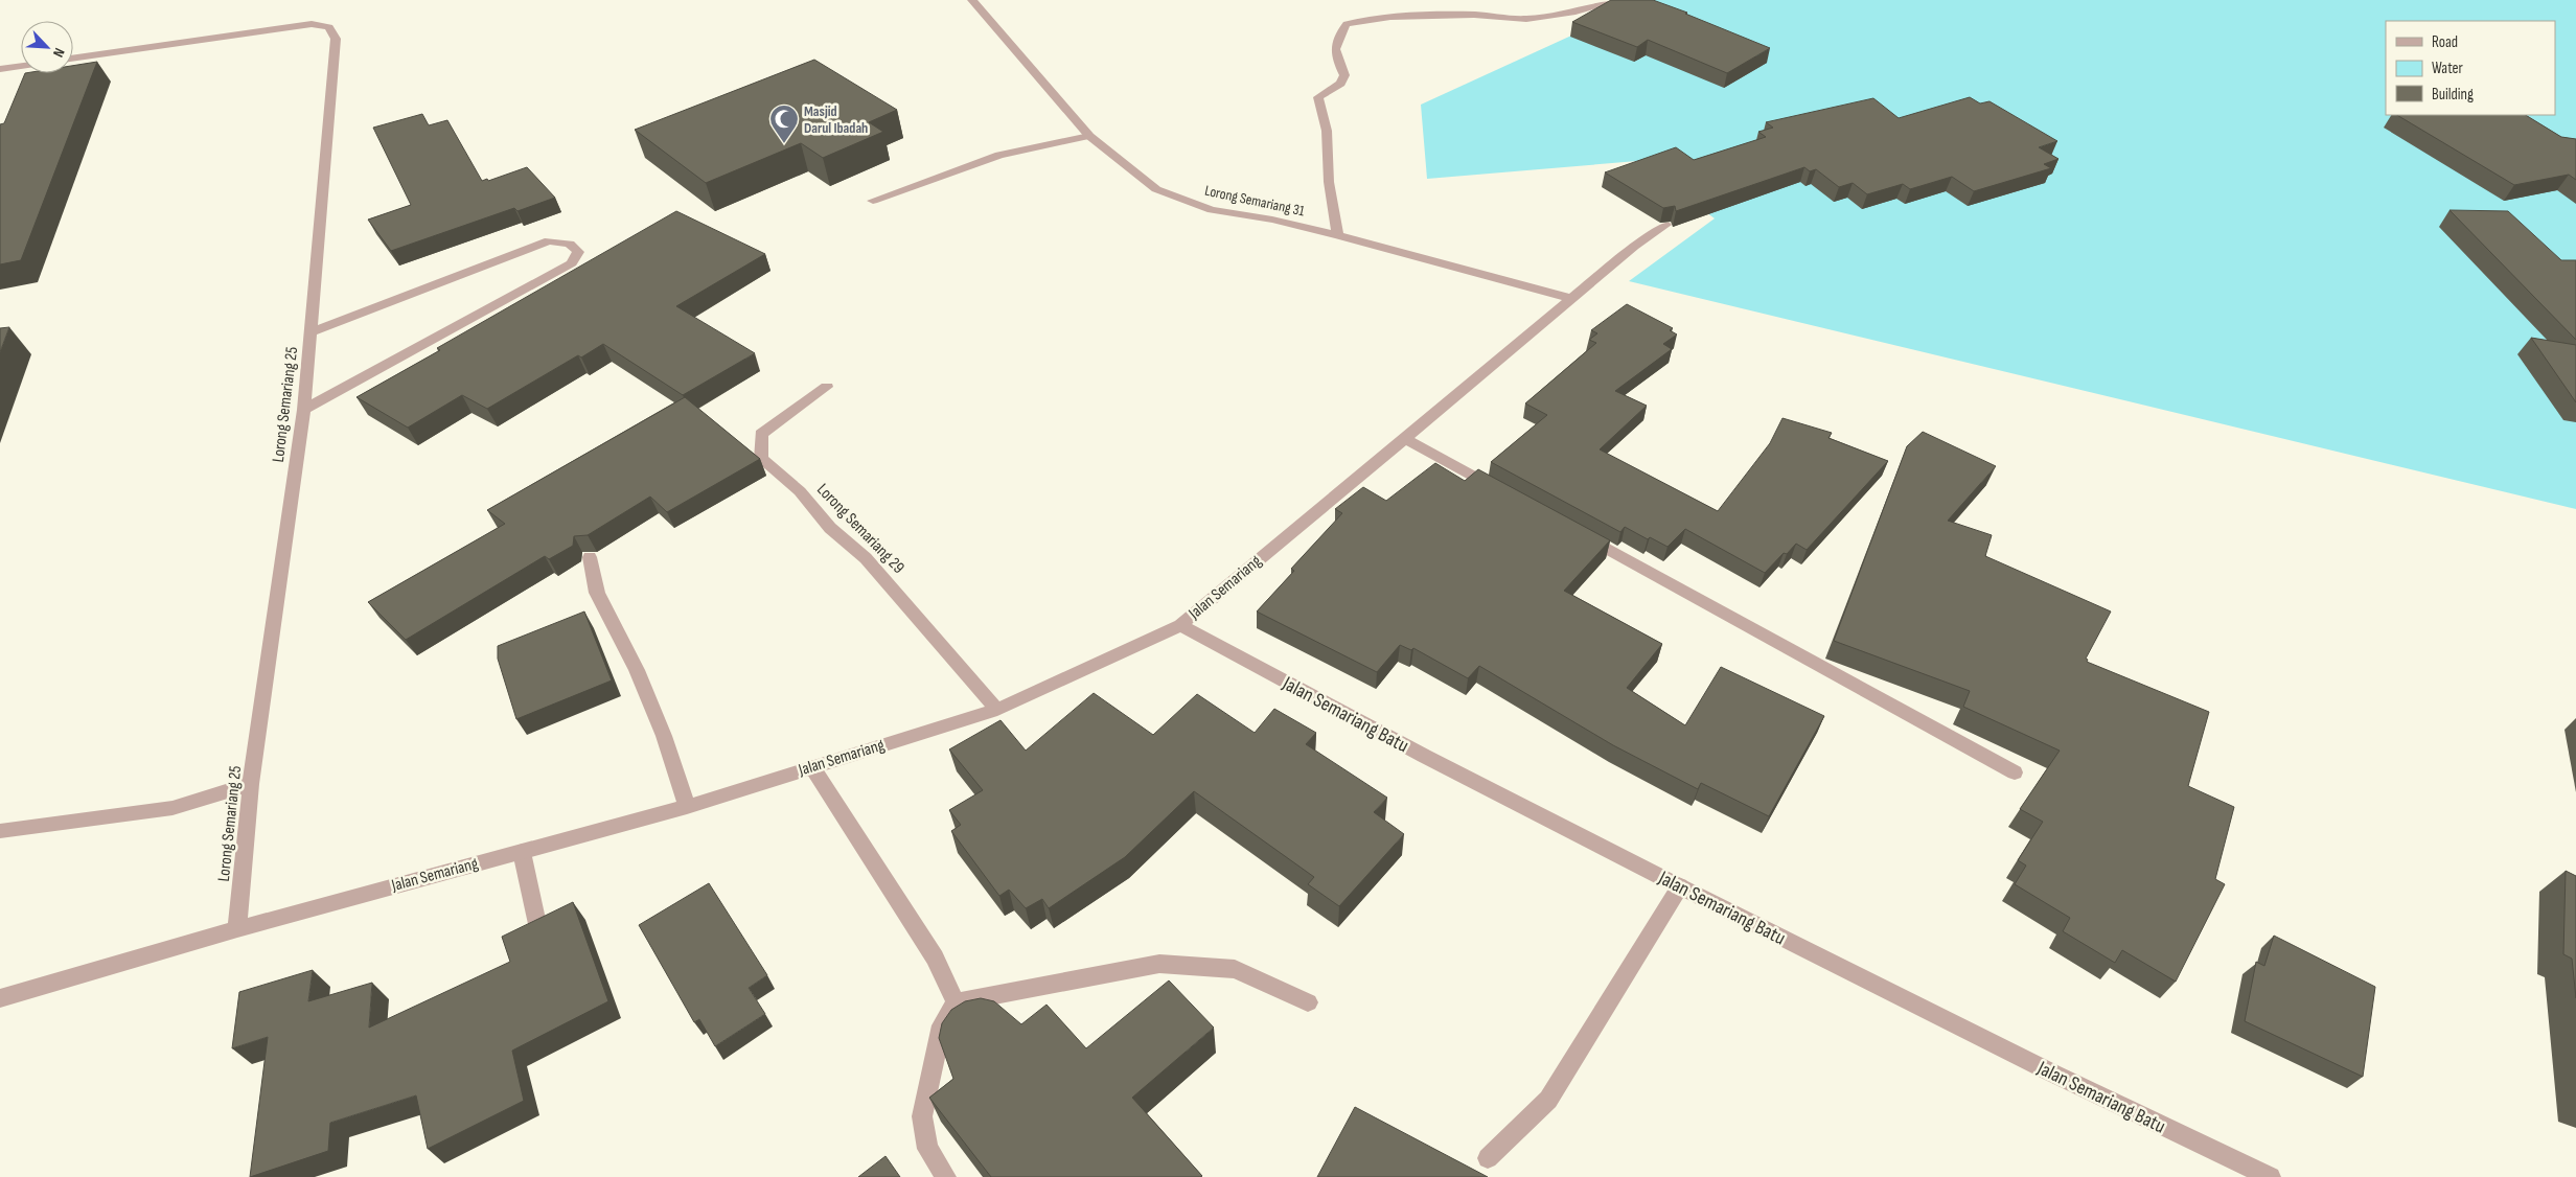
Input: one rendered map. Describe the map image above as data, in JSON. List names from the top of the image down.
{
  "streets": {
    "street": [
      "Lorong Semariang 31",
      "Lorong Semariang 25",
      "Lorong Semariang 29",
      "Jalan Semariang",
      "Jalan Semariang Batu"
    ]
  },
  "crossings": [
    ["Lorong Semariang 31", "Jalan Semariang"],
    ["Lorong Semariang 25", "Jalan Semariang"],
    ["Lorong Semariang 29", "Jalan Semariang"],
    ["Jalan Semariang", "Jalan Semariang Batu"]
  ],
  "places": {
    "mosque": ["Masjid Darul Ibadah"]
  },
  "legend": ["Road", "Water", "Building"],
  "north": "bottom right"
}
